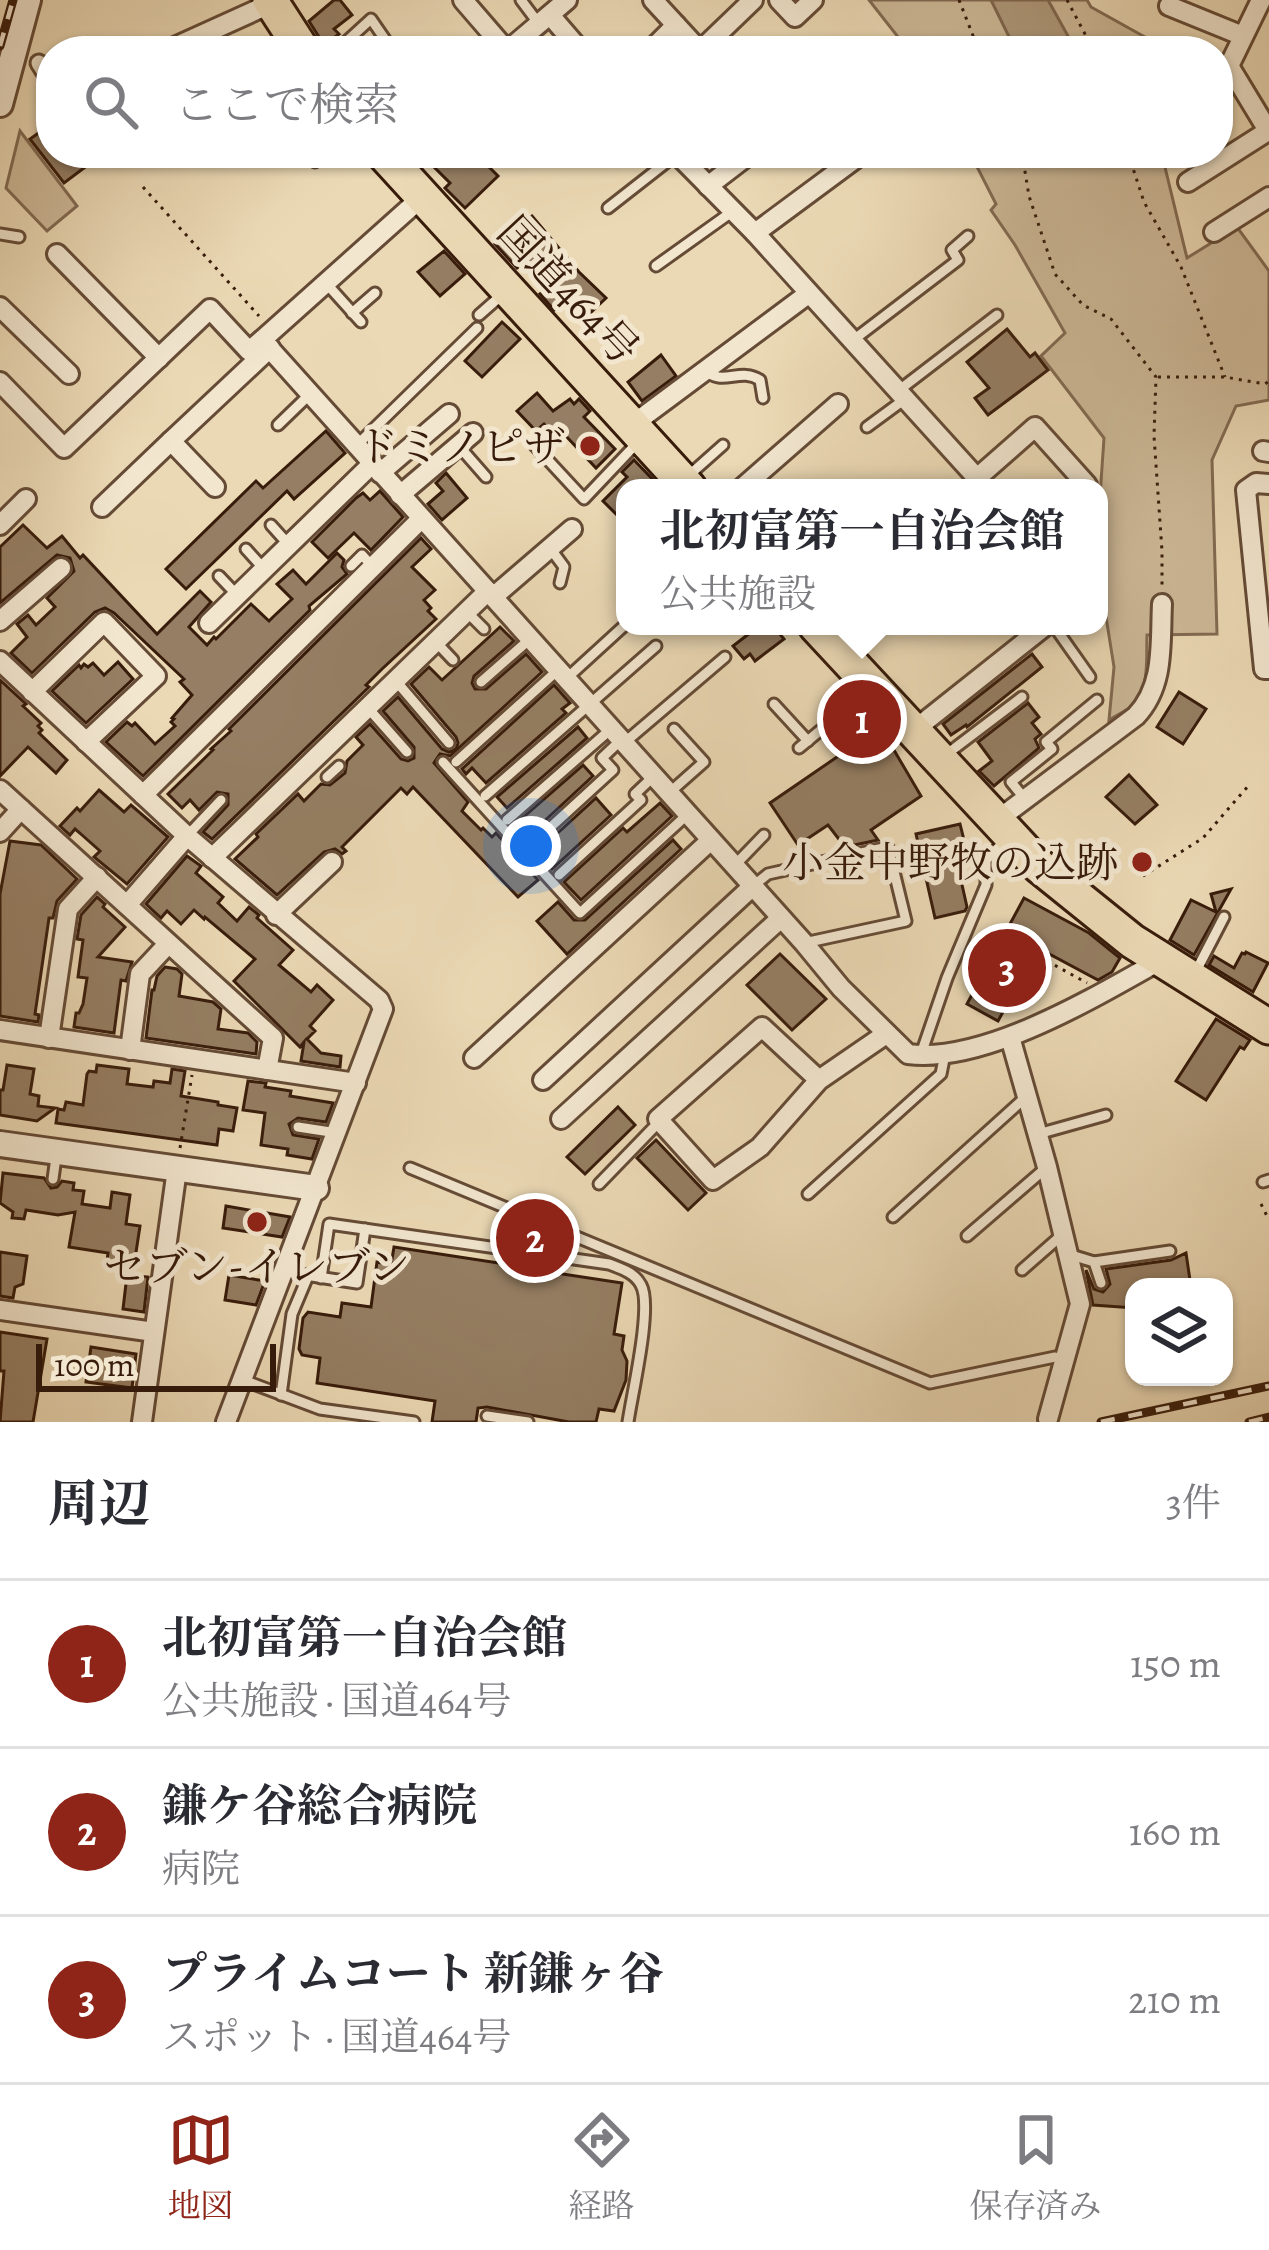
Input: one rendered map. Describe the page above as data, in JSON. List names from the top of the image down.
{
  "streets": {
    "highway": ["国道464号"]
  },
  "places": ["ドミノピザ", "小金中野牧の込跡", "セブン-イレブン"],
  "scale_bar": "100 m",
  "page": {
    "search": "ここで検索",
    "popup": ["北初富第一自治会館", "公共施設"],
    "pins": ["1", "3", "2"],
    "scale": "100 m",
    "heading": ["周辺", "3件"],
    "list": [
      {
        "mark": "1",
        "name": "北初富第一自治会館",
        "note": "公共施設 · 国道464号",
        "value": "150 m"
      },
      {
        "mark": "2",
        "name": "鎌ケ谷総合病院",
        "note": "病院",
        "value": "160 m"
      },
      {
        "mark": "3",
        "name": "プライムコート 新鎌ヶ谷",
        "note": "スポット · 国道464号",
        "value": "210 m"
      }
    ],
    "nav": ["地図", "経路", "保存済み"]
  }
}
